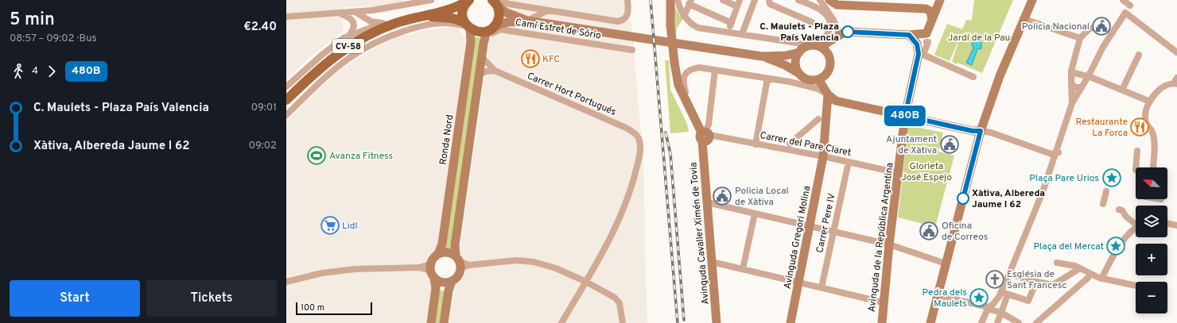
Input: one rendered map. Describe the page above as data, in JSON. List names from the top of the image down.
{
  "streets": {
    "main road": ["CV-58"],
    "street": [
      "Camí Estret de Sório",
      "Carrer Hort Portugués",
      "Ronda Nord",
      "Carrer del Pare Claret",
      "Carrer Pere IV",
      "Avinguda Cavaller Ximén de Tovia",
      "Avinguda Gregori Molina",
      "Avinguda de la República Argentina"
    ]
  },
  "crossings": [
    ["CV-58", "Ronda Nord"],
    ["Carrer del Pare Claret", "Carrer Pere IV"],
    ["Carrer del Pare Claret", "Avinguda Cavaller Ximén de Tovia"],
    ["Carrer del Pare Claret", "Avinguda Gregori Molina"],
    ["Carrer del Pare Claret", "Avinguda de la República Argentina"]
  ],
  "parks": ["Jardí de la Pau", "Glorieta José Espejo"],
  "places": {
    "public building": [
      "Policia Nacional",
      "Ajuntament de Xàtiva",
      "Policia Local de Xàtiva",
      "Oficina de Correos"
    ],
    "other": ["C. Maulets - Plaza País Valencia", "Xàtiva, Albereda Jaume I 62"],
    "restaurant": ["KFC", "Restaurante La Forca"],
    "sports": ["Avanza Fitness"],
    "place": ["Plaça Pare Urios", "Plaça del Mercat", "Pedra dels Maulets"],
    "supermarket": ["Lidl"],
    "church": ["Església de Sant Francesc"]
  },
  "lines": ["bus line 480B"],
  "scale_bar": "100 m",
  "north": "top left",
  "page": {
    "heading": ["5 min", "08:57 – 09:02 · Bus", "€2.40"],
    "on_map": "480B",
    "legs": ["4", "480B"],
    "list": [
      {
        "name": "C. Maulets - Plaza País Valencia",
        "value": "09:01"
      },
      {
        "name": "Xàtiva, Albereda Jaume I 62",
        "value": "09:02"
      }
    ],
    "map_buttons": ["+", "−"],
    "buttons": ["Start", "Tickets"],
    "scale": "100 m"
  }
}
